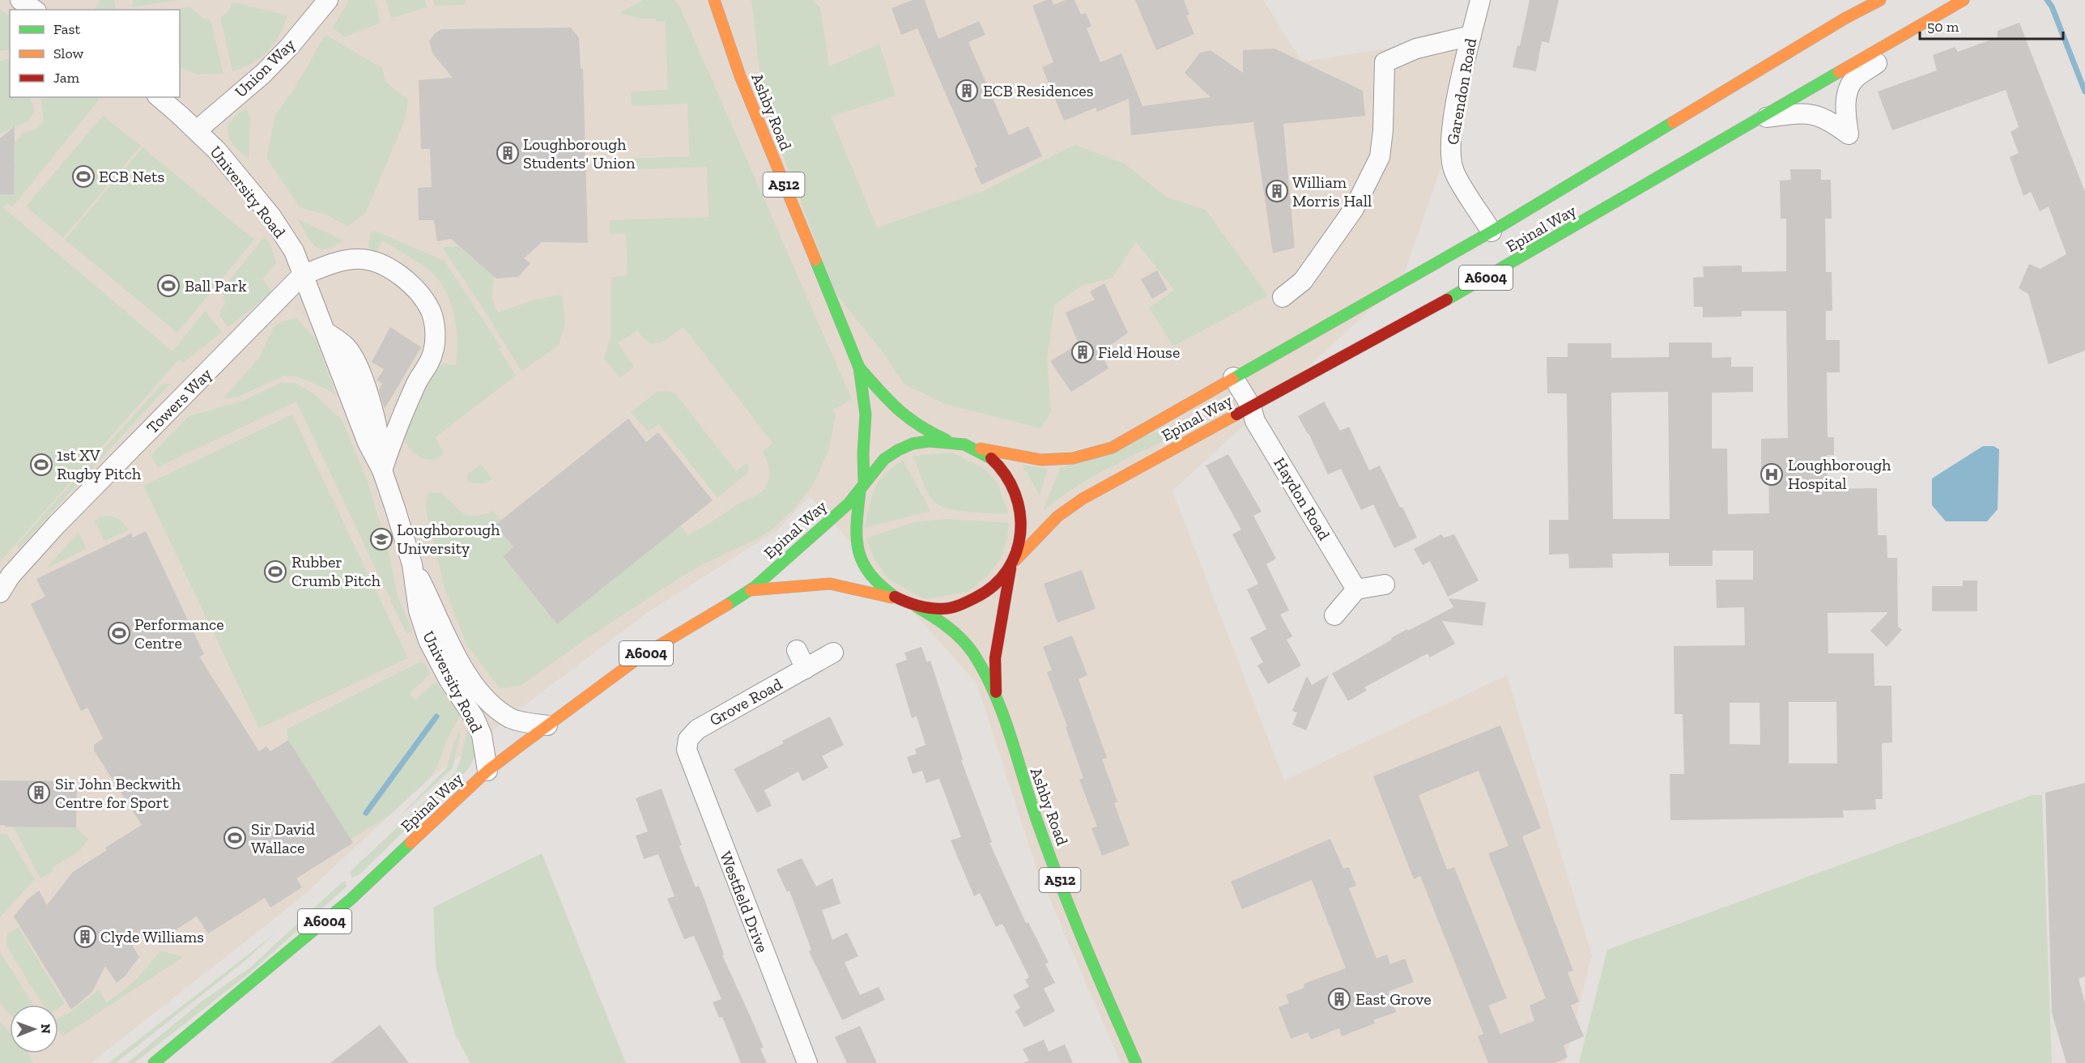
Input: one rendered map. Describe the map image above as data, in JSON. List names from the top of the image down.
{
  "streets": {
    "main road": [
      "Ashby Road",
      "A512",
      "Epinal Way",
      "A6004"
    ],
    "street": [
      "Union Way",
      "Garendon Road",
      "University Road",
      "Towers Way",
      "Haydon Road",
      "Grove Road",
      "Westfield Drive"
    ]
  },
  "crossings": [
    ["Union Way", "University Road"],
    ["Garendon Road", "Epinal Way"],
    ["Ashby Road", "Epinal Way"],
    ["University Road", "Epinal Way"],
    ["University Road", "Towers Way"],
    ["Epinal Way", "Haydon Road"],
    ["Grove Road", "Westfield Drive"]
  ],
  "places": {
    "building": [
      "ECB Residences",
      "Loughborough Students' Union",
      "William Morris Hall",
      "Field House",
      "Sir John Beckwith Centre for Sport",
      "Clyde Williams",
      "East Grove"
    ],
    "sports": [
      "ECB Nets",
      "Ball Park",
      "1st XV Rugby Pitch",
      "Rubber Crumb Pitch",
      "Performance Centre",
      "Sir David Wallace"
    ],
    "hospital": ["Loughborough Hospital"],
    "school or university": ["Loughborough University"]
  },
  "legend": ["Fast", "Slow", "Jam"],
  "scale_bar": "50 m",
  "north": "right"
}
